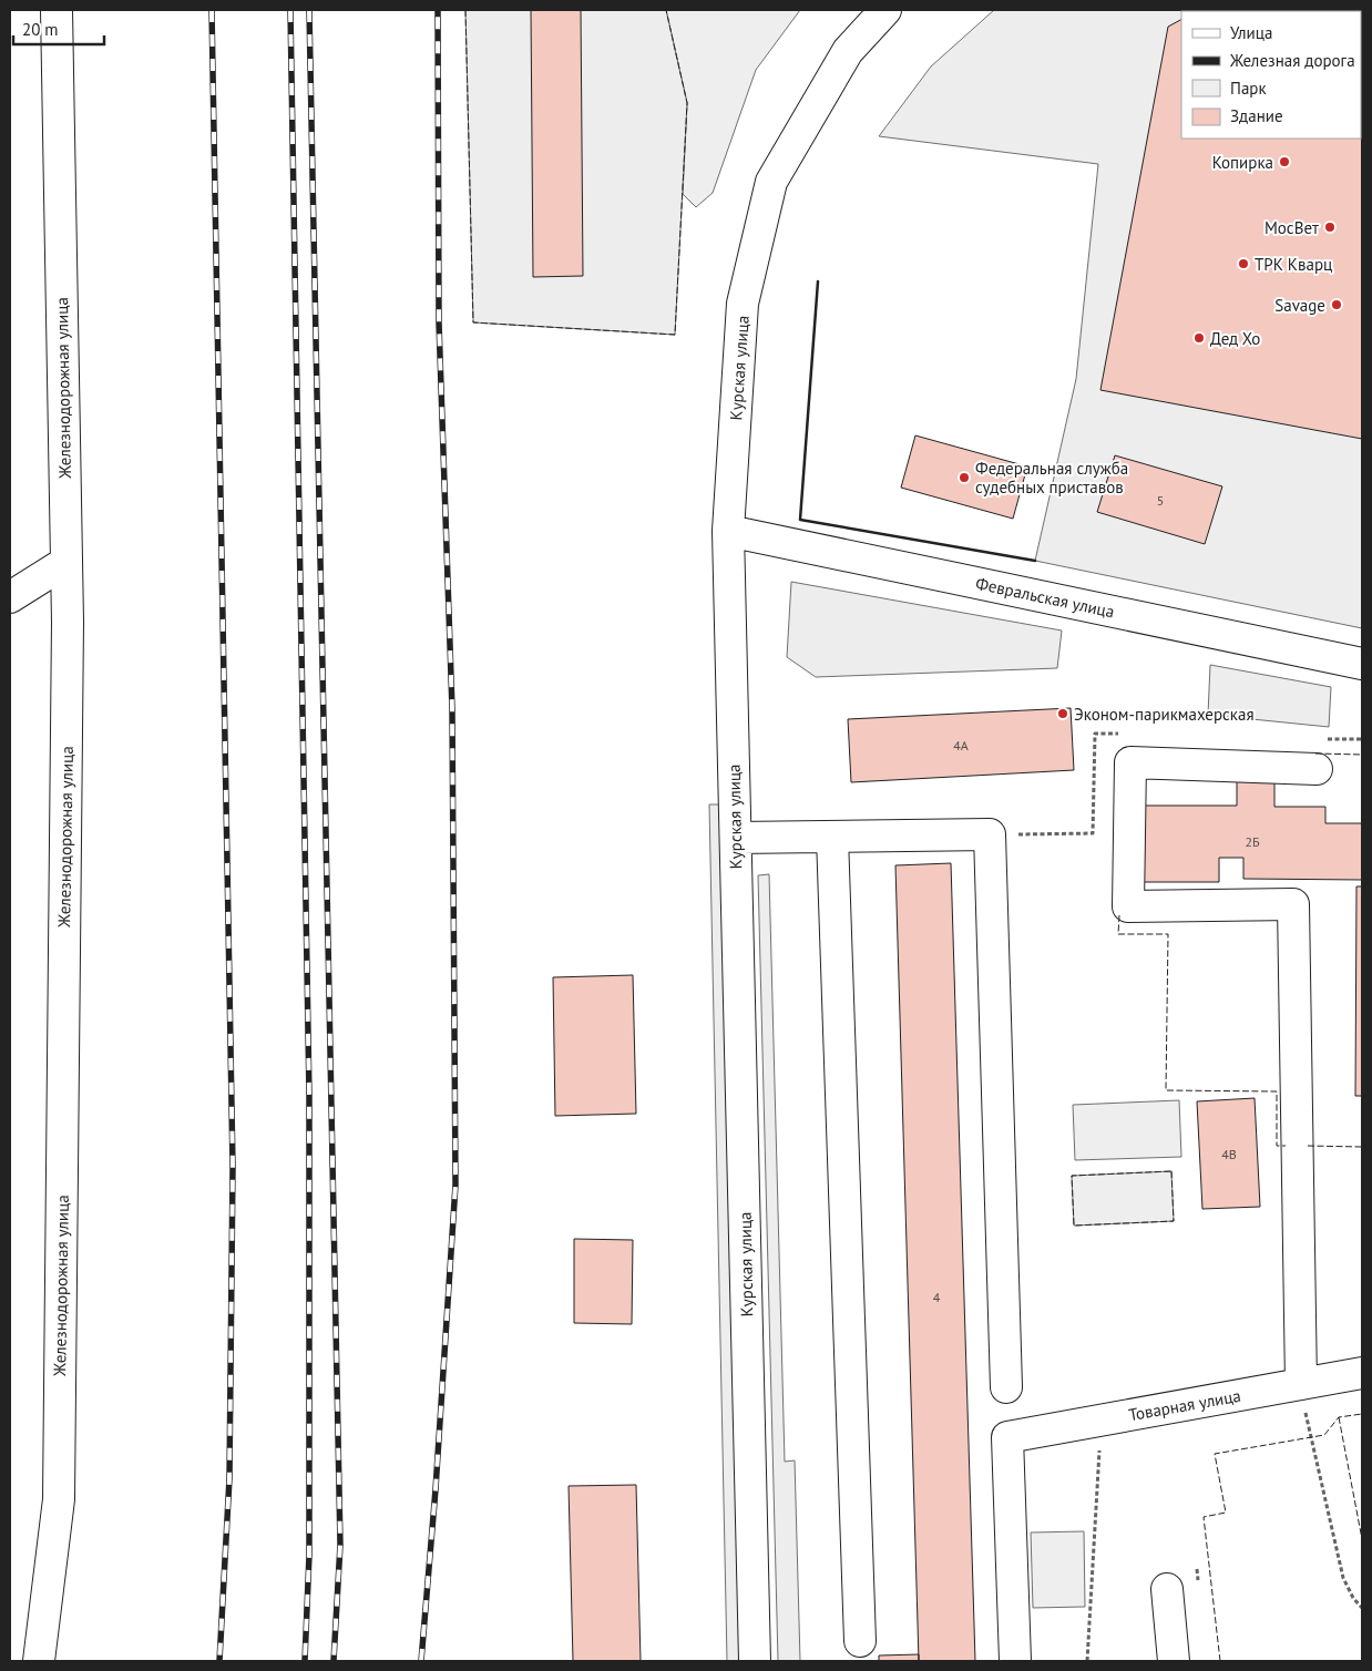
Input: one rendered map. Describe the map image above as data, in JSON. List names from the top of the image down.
{
  "streets": {
    "street": [
      "Курская улица",
      "Железнодорожная улица",
      "Февральская улица",
      "Товарная улица"
    ]
  },
  "crossings": [
    ["Курская улица", "Февральская улица"]
  ],
  "places": [
    "Копирка",
    "МосВет",
    "ТРК Кварц",
    "Savage",
    "Дед Хо",
    "Федеральная служба судебных приставов",
    "Эконом-парикмахерская"
  ],
  "house_numbers": [
    "5",
    "4А",
    "2Б",
    "4В",
    "4"
  ],
  "legend": [
    "Улица",
    "Железная дорога",
    "Парк",
    "Здание"
  ],
  "scale_bar": "20 m"
}
